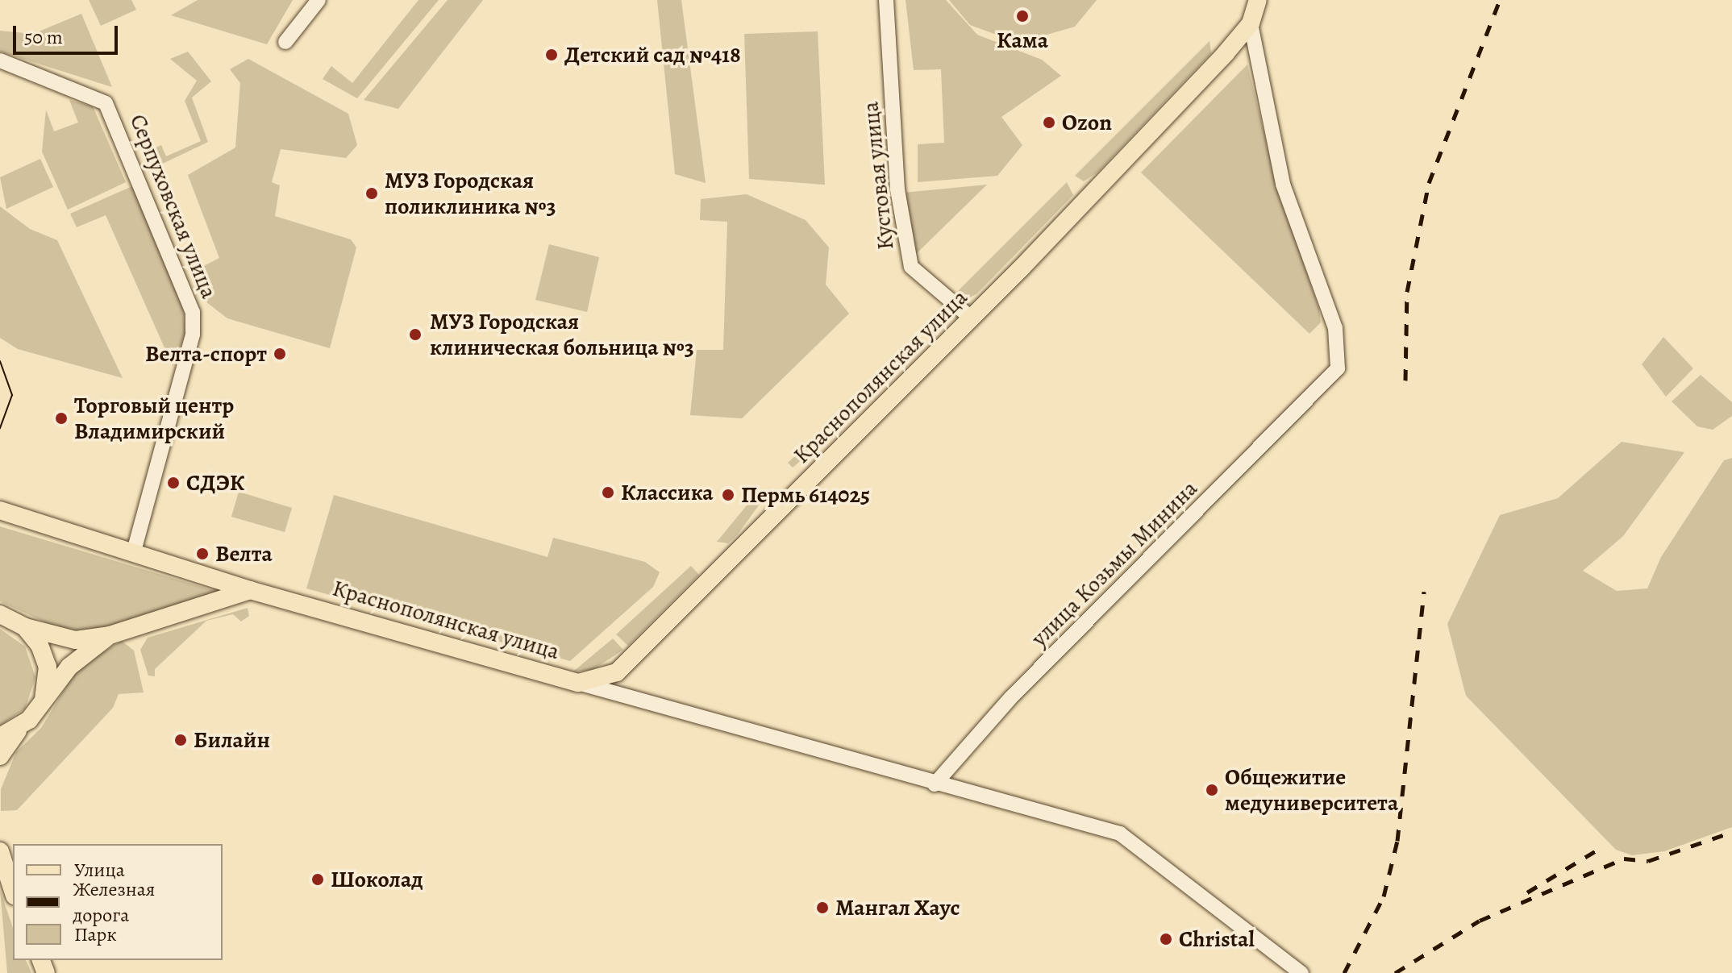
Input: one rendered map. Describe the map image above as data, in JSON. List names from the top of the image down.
{
  "streets": {
    "main road": ["Краснополянская улица"],
    "street": ["Кустовая улица", "Серпуховская улица", "улица Козьмы Минина"]
  },
  "crossings": [
    ["Кустовая улица", "Краснополянская улица"],
    ["Серпуховская улица", "Краснополянская улица"],
    ["Краснополянская улица", "улица Козьмы Минина"]
  ],
  "places": [
    "Кама",
    "Детский сад №418",
    "Ozon",
    "МУЗ Городская поликлиника №3",
    "МУЗ Городская клиническая больница №3",
    "Велта-спорт",
    "Торговый центр Владимирский",
    "СДЭК",
    "Классика",
    "Пермь 614025",
    "Велта",
    "Билайн",
    "Общежитие медуниверситета",
    "Шоколад",
    "Мангал Хаус",
    "Christal"
  ],
  "legend": ["Улица", "Железная дорога", "Парк"],
  "scale_bar": "50 m"
}
